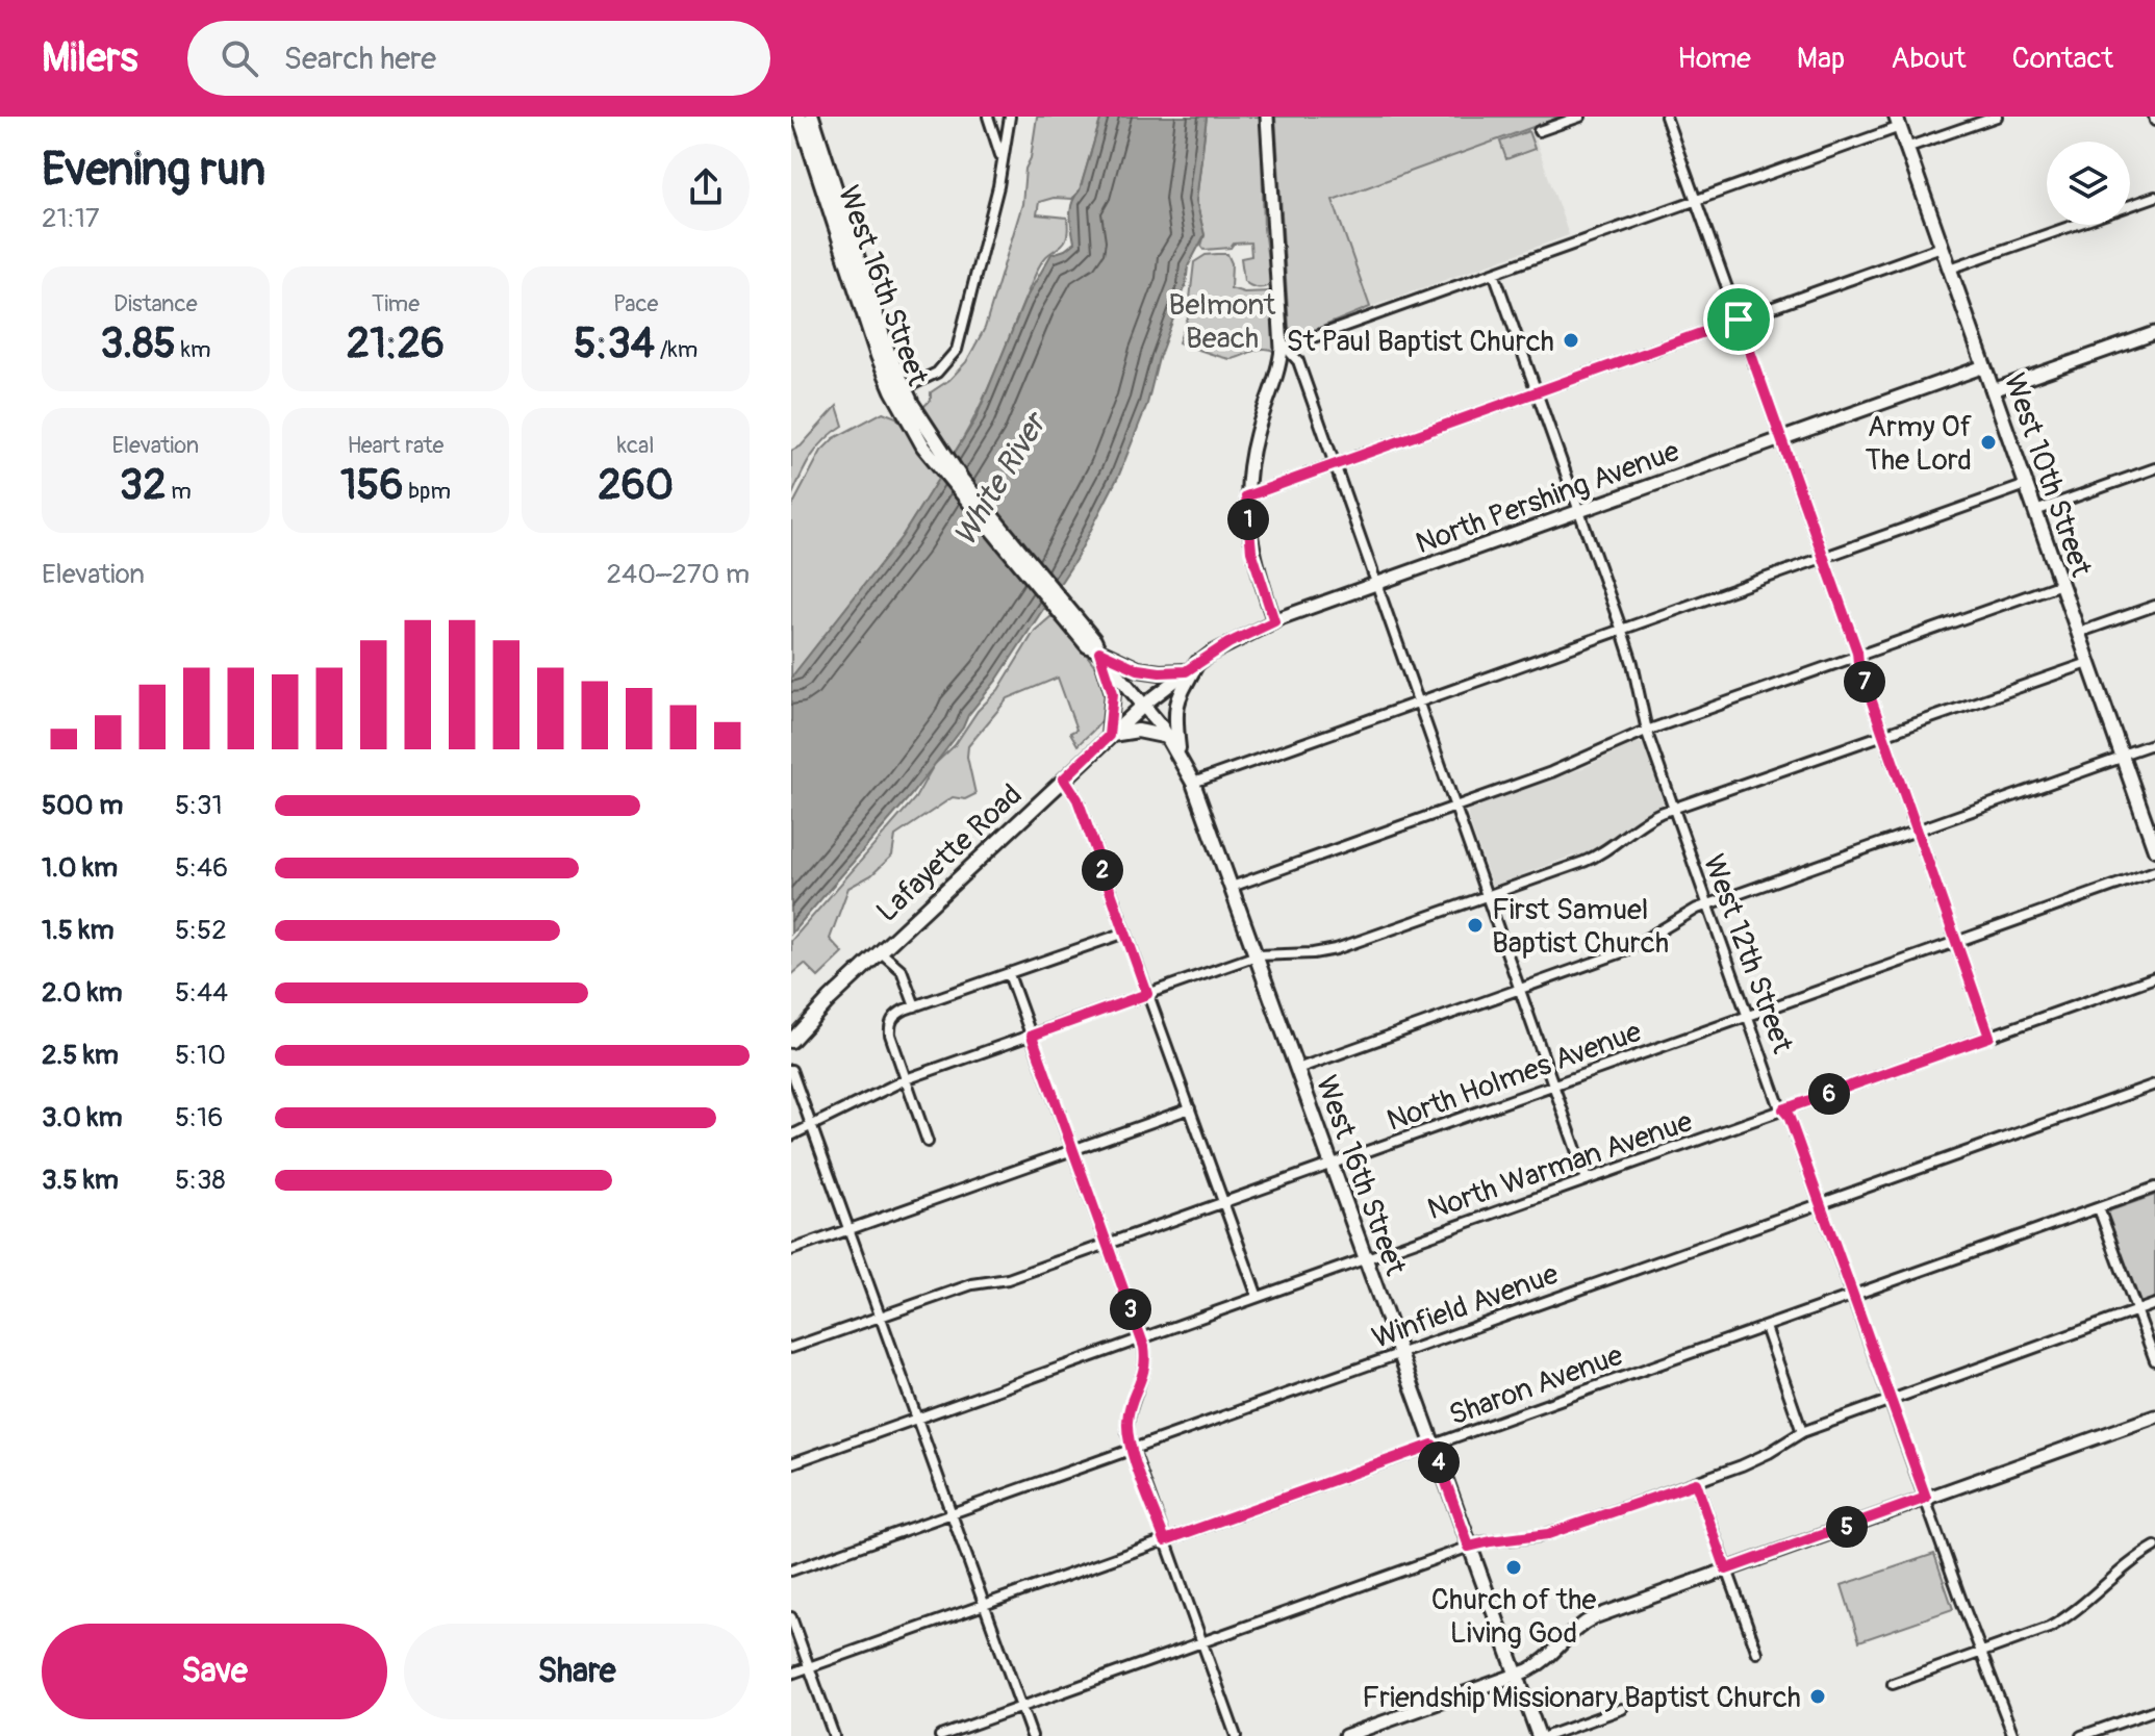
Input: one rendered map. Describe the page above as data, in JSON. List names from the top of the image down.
{
  "streets": {
    "main road": [
      "West 16th Street",
      "West 10th Street",
      "North Pershing Avenue",
      "Lafayette Road"
    ],
    "street": [
      "West 12th Street",
      "North Holmes Avenue",
      "North Warman Avenue",
      "Winfield Avenue",
      "Sharon Avenue"
    ]
  },
  "crossings": [
    ["West 16th Street", "North Pershing Avenue"],
    ["West 16th Street", "Lafayette Road"],
    ["West 16th Street", "North Holmes Avenue"],
    ["West 16th Street", "North Warman Avenue"],
    ["West 16th Street", "Winfield Avenue"],
    ["West 16th Street", "Sharon Avenue"],
    ["West 10th Street", "North Pershing Avenue"],
    ["North Pershing Avenue", "Lafayette Road"],
    ["North Pershing Avenue", "West 12th Street"],
    ["West 12th Street", "North Holmes Avenue"],
    ["West 12th Street", "North Warman Avenue"],
    ["West 12th Street", "Winfield Avenue"],
    ["West 12th Street", "Sharon Avenue"]
  ],
  "water": ["White River"],
  "parks": ["Belmont Beach"],
  "places": [
    "St Paul Baptist Church",
    "Army Of The Lord",
    "First Samuel Baptist Church",
    "Church of the Living God",
    "Friendship Missionary Baptist Church"
  ],
  "page": {
    "header": "Milers",
    "search": "Search here",
    "nav": [
      "Home",
      "Map",
      "About",
      "Contact"
    ],
    "heading": ["Evening run", "21:17"],
    "stats": [
      ["Distance", "3.85 km"],
      ["Time", "21:26"],
      ["Pace", "5:34 /km"],
      ["Elevation", "32 m"],
      ["Heart rate", "156 bpm"],
      ["kcal", "260"]
    ],
    "pins": [
      "1",
      "7",
      "2",
      "6",
      "3",
      "4",
      "5"
    ],
    "chart": ["Elevation", "240–270 m"],
    "list": [
      {
        "name": "500 m",
        "note": "5:31"
      },
      {
        "name": "1.0 km",
        "note": "5:46"
      },
      {
        "name": "1.5 km",
        "note": "5:52"
      },
      {
        "name": "2.0 km",
        "note": "5:44"
      },
      {
        "name": "2.5 km",
        "note": "5:10"
      },
      {
        "name": "3.0 km",
        "note": "5:16"
      },
      {
        "name": "3.5 km",
        "note": "5:38"
      }
    ],
    "buttons": ["Save", "Share"]
  }
}
